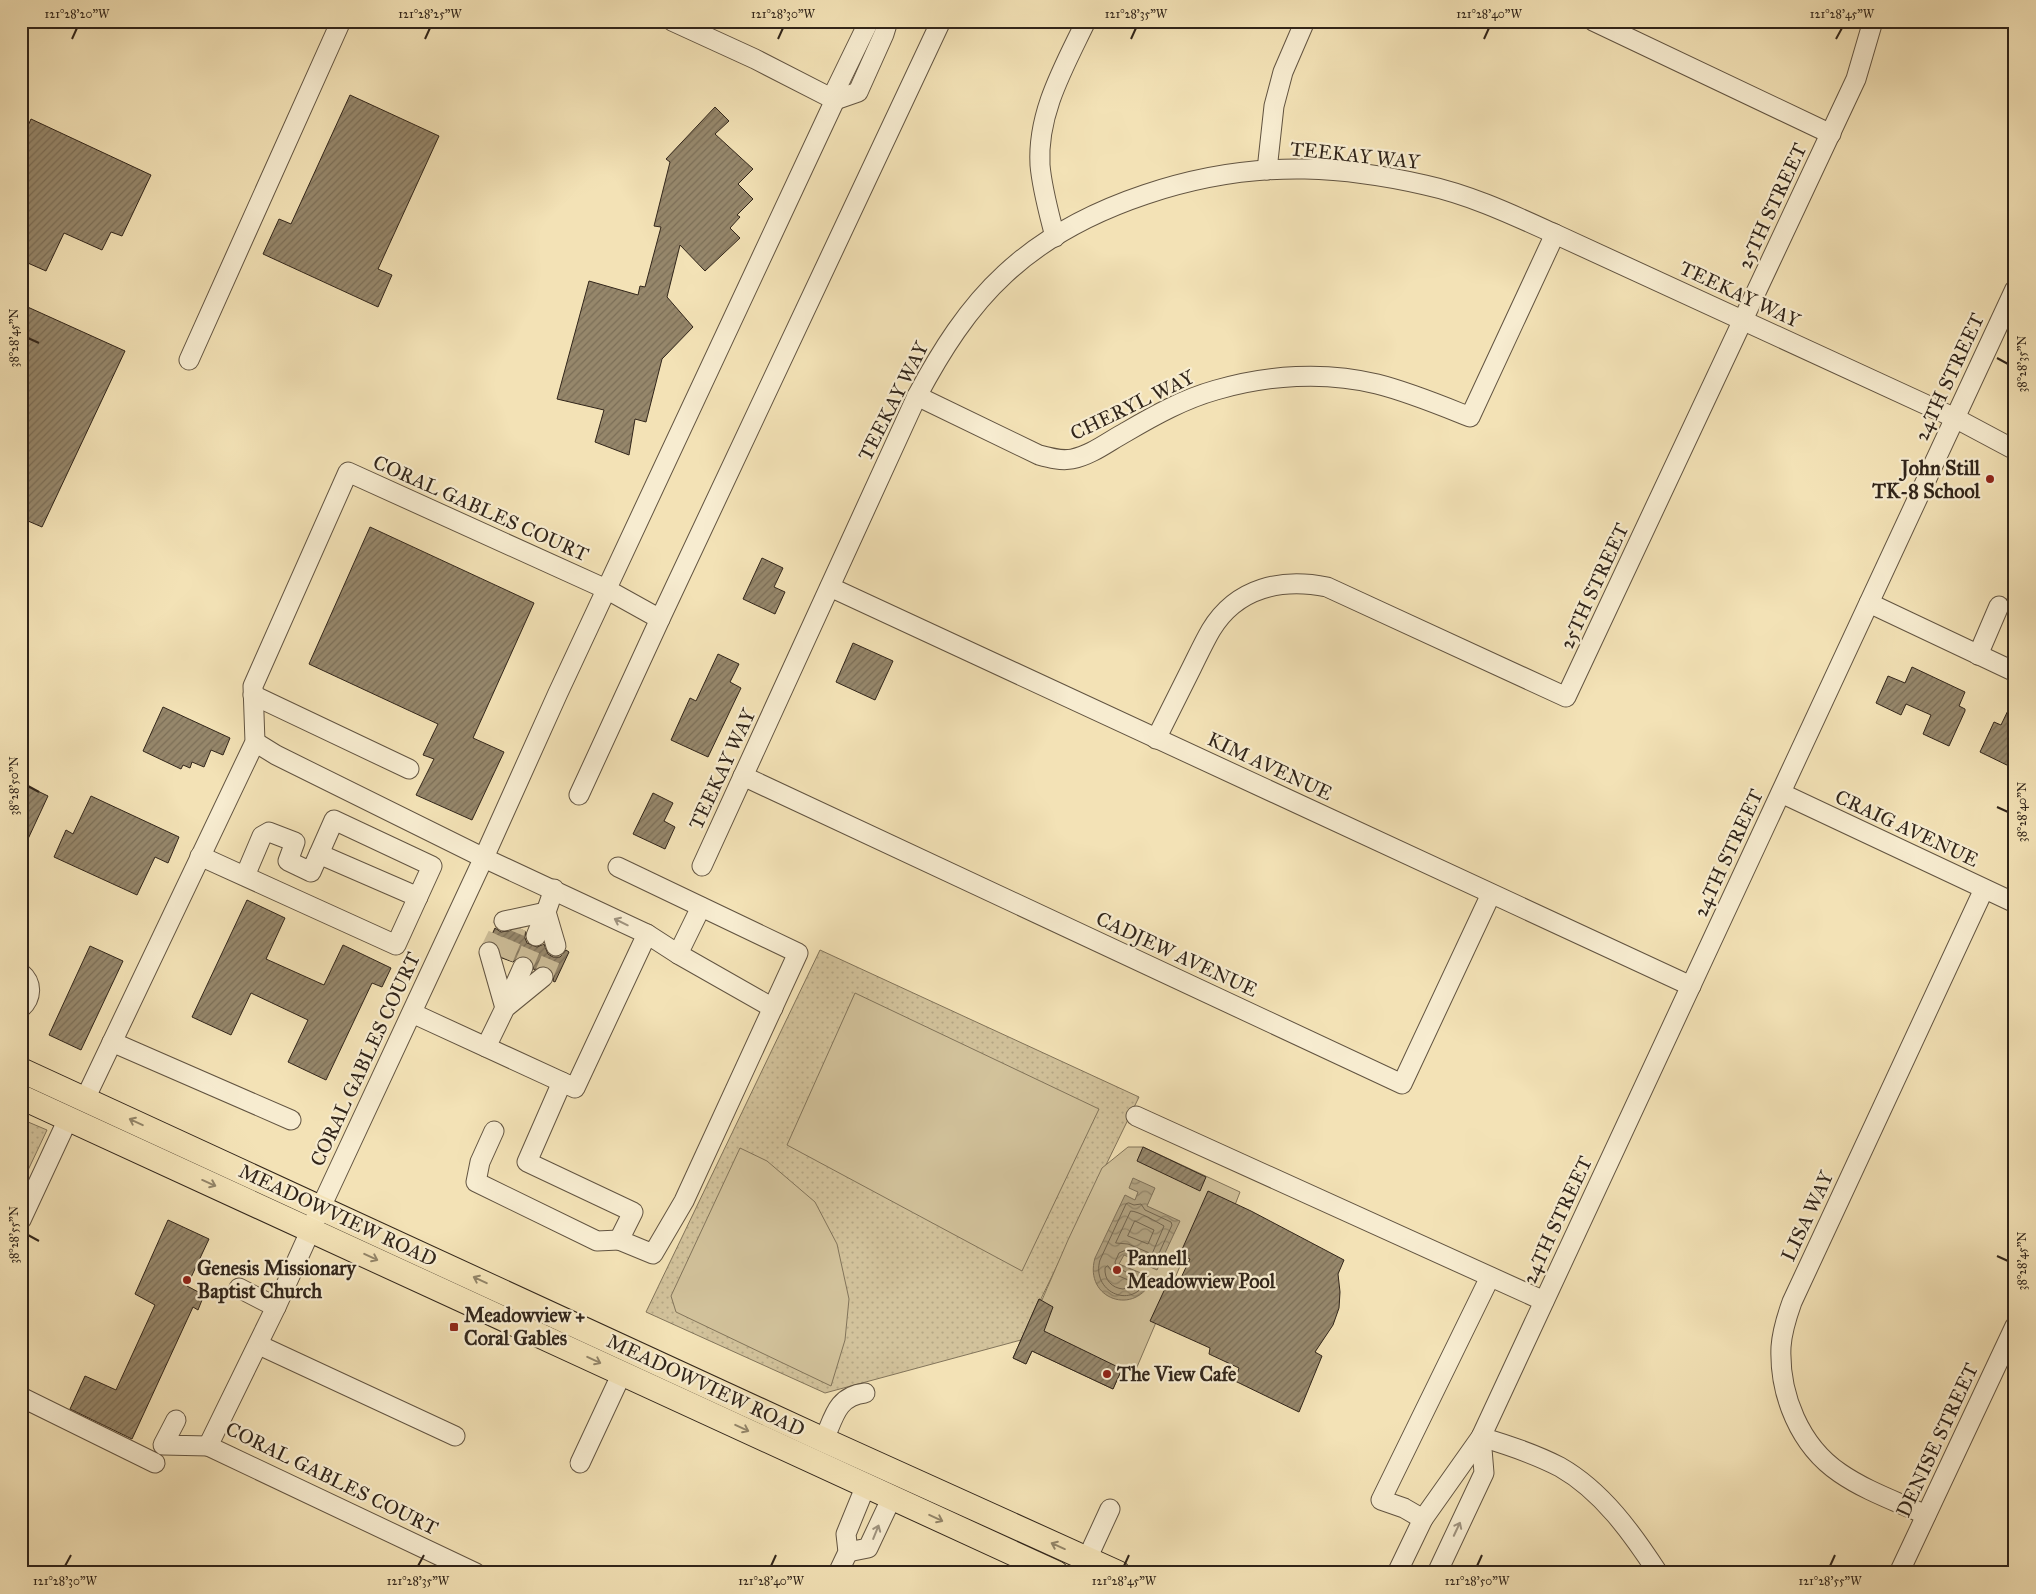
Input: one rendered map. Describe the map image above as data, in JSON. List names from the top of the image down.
{
  "streets": {
    "main road": ["MEADOWVIEW ROAD"],
    "street": [
      "TEEKAY WAY",
      "25TH STREET",
      "24TH STREET",
      "CHERYL WAY",
      "CORAL GABLES COURT",
      "KIM AVENUE",
      "CRAIG AVENUE",
      "CADJEW AVENUE",
      "LISA WAY",
      "DENISE STREET"
    ]
  },
  "crossings": [
    ["TEEKAY WAY", "25TH STREET"],
    ["TEEKAY WAY", "24TH STREET"],
    ["TEEKAY WAY", "CHERYL WAY"],
    ["TEEKAY WAY", "KIM AVENUE"],
    ["TEEKAY WAY", "CADJEW AVENUE"],
    ["25TH STREET", "KIM AVENUE"],
    ["24TH STREET", "KIM AVENUE"],
    ["24TH STREET", "CRAIG AVENUE"],
    ["CORAL GABLES COURT", "MEADOWVIEW ROAD"],
    ["KIM AVENUE", "CADJEW AVENUE"],
    ["CRAIG AVENUE", "LISA WAY"],
    ["LISA WAY", "DENISE STREET"]
  ],
  "places": {
    "other": [
      "John Still TK-8 School",
      "Pannell Meadowview Pool",
      "Genesis Missionary Baptist Church",
      "The View Cafe"
    ],
    "transit": ["Meadowview + Coral Gables"]
  },
  "coordinates": [
    "121°28'20\"W",
    "121°28'25\"W",
    "121°28'30\"W",
    "121°28'35\"W",
    "121°28'40\"W",
    "121°28'45\"W",
    "38°28'45\"N",
    "38°28'35\"N",
    "38°28'50\"N",
    "38°28'40\"N",
    "38°28'55\"N",
    "121°28'50\"W",
    "121°28'55\"W"
  ]
}
